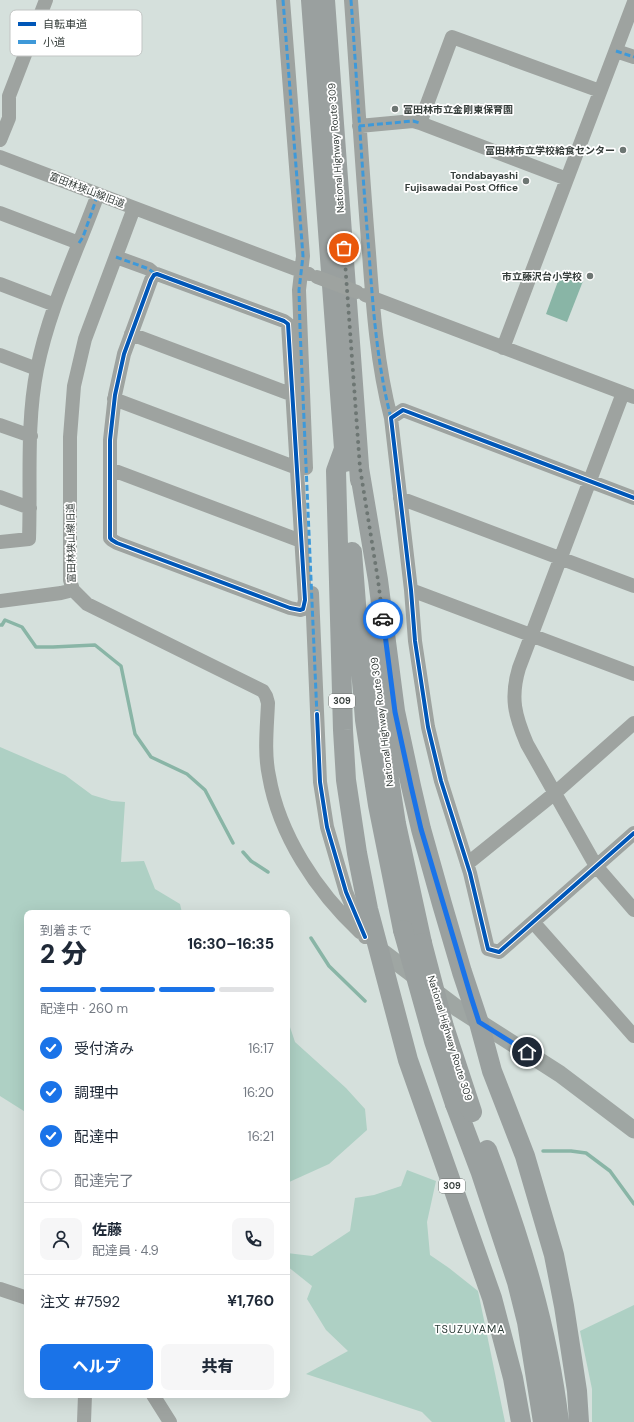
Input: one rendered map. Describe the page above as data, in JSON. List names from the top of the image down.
{
  "streets": {
    "highway": ["National Highway Route 309", "309"],
    "street": ["富田林狭山線旧道"]
  },
  "crossings": [
    ["National Highway Route 309", "309"],
    ["富田林狭山線旧道", "309"]
  ],
  "districts": ["TSUZUYAMA"],
  "places": [
    "富田林市立金剛東保育園",
    "富田林市立学校給食センター",
    "Tondabayashi Fujisawadai Post Office",
    "市立藤沢台小学校"
  ],
  "legend": ["自転車道", "小道"],
  "page": {
    "heading": ["2 分", "到着まで", "16:30–16:35"],
    "panel": [
      "佐藤",
      "配達員 · 4.9",
      "注文 #7592",
      "¥1,760"
    ],
    "bar": "配達中 · 260 m",
    "list": [
      ["受付済み", "16:17"],
      ["調理中", "16:20"],
      ["配達中", "16:21"],
      "配達完了"
    ],
    "buttons": ["ヘルプ", "共有"]
  }
}
